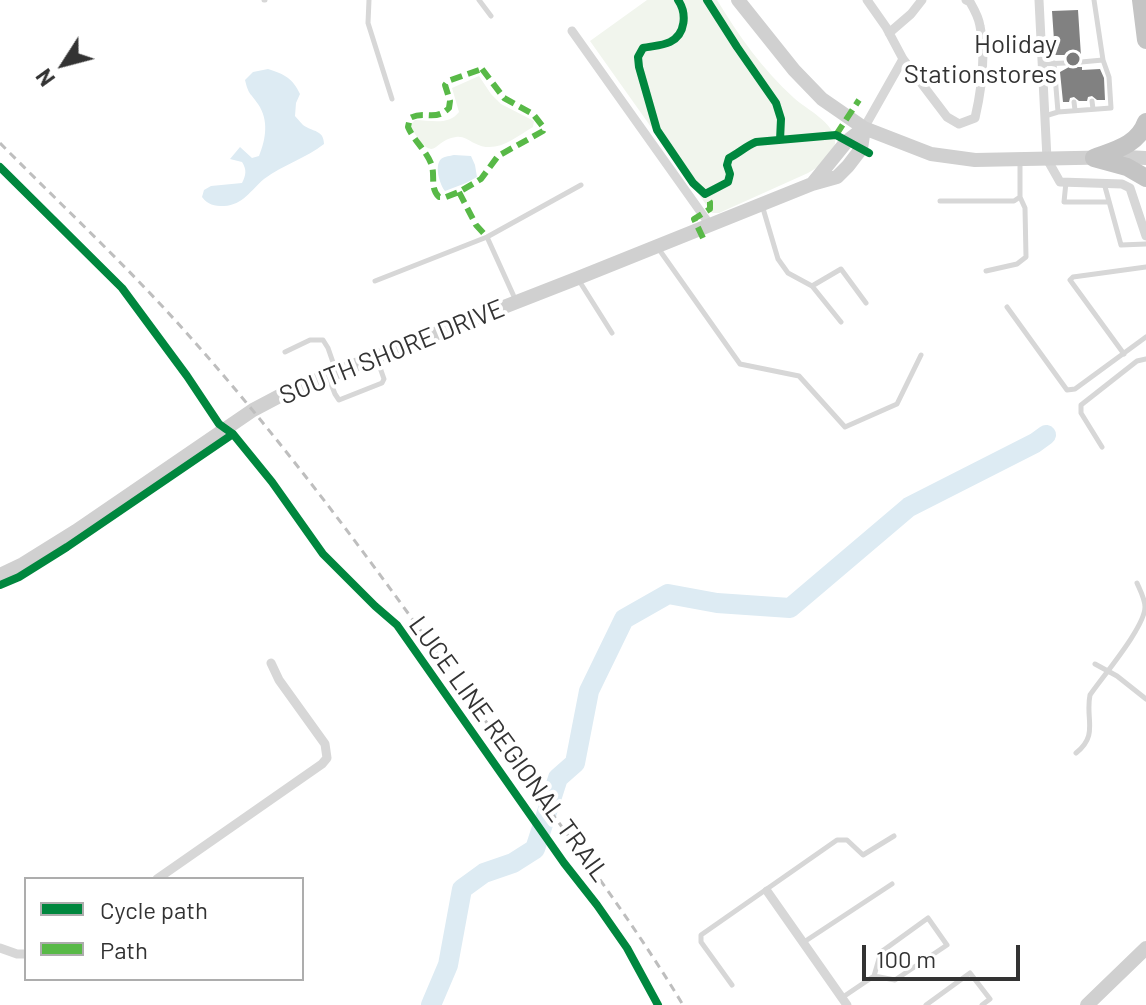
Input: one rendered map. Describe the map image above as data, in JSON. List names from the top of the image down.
{
  "streets": {
    "street": ["SOUTH SHORE DRIVE"],
    "cycle path": ["LUCE LINE REGIONAL TRAIL"]
  },
  "places": ["Holiday Stationstores"],
  "legend": ["Cycle path", "Path"],
  "scale_bar": "100 m",
  "north": "bottom left"
}
